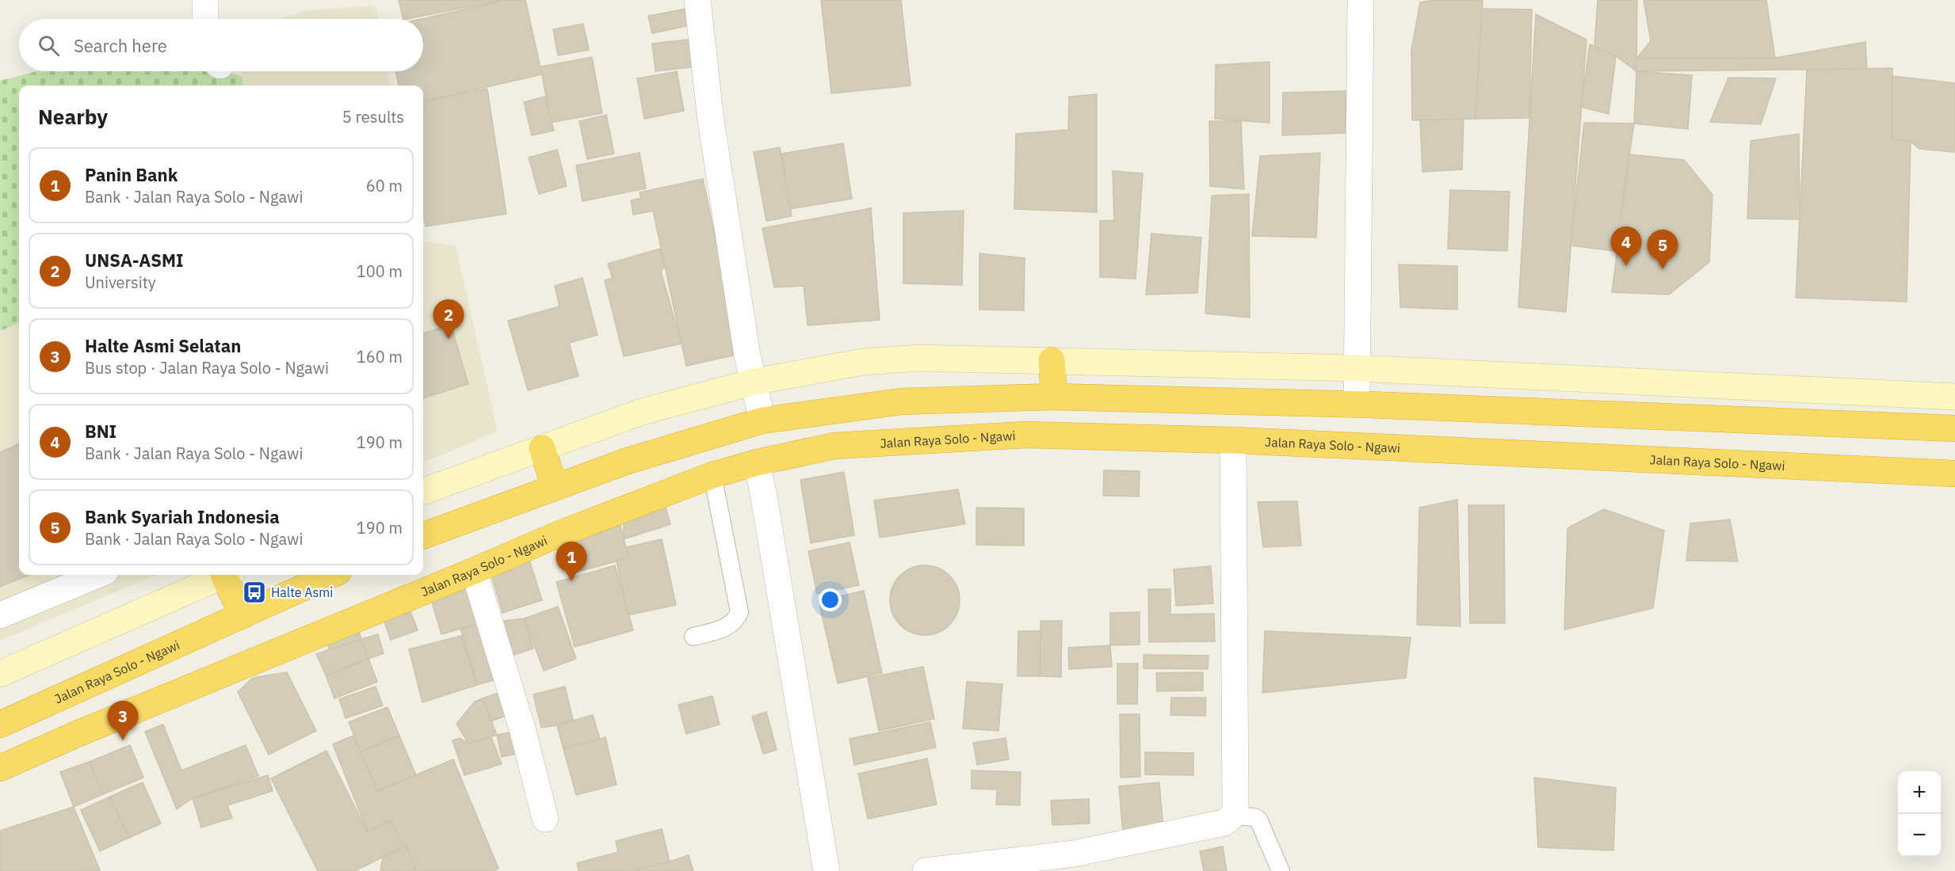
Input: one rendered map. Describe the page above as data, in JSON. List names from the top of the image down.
{
  "streets": {
    "highway": ["Jalan Raya Solo - Ngawi"]
  },
  "places": {
    "bus stop": ["Halte Asmi"]
  },
  "page": {
    "search": "Search here",
    "heading": ["Nearby", "5 results"],
    "list": [
      {
        "mark": "1",
        "name": "Panin Bank",
        "note": "Bank · Jalan Raya Solo - Ngawi",
        "value": "60 m"
      },
      {
        "mark": "2",
        "name": "UNSA-ASMI",
        "note": "University",
        "value": "100 m"
      },
      {
        "mark": "3",
        "name": "Halte Asmi Selatan",
        "note": "Bus stop · Jalan Raya Solo - Ngawi",
        "value": "160 m"
      },
      {
        "mark": "4",
        "name": "BNI",
        "note": "Bank · Jalan Raya Solo - Ngawi",
        "value": "190 m"
      },
      {
        "mark": "5",
        "name": "Bank Syariah Indonesia",
        "note": "Bank · Jalan Raya Solo - Ngawi",
        "value": "190 m"
      }
    ],
    "pins": [
      "4",
      "5",
      "2",
      "1",
      "3"
    ],
    "map_buttons": ["+", "−"]
  }
}
